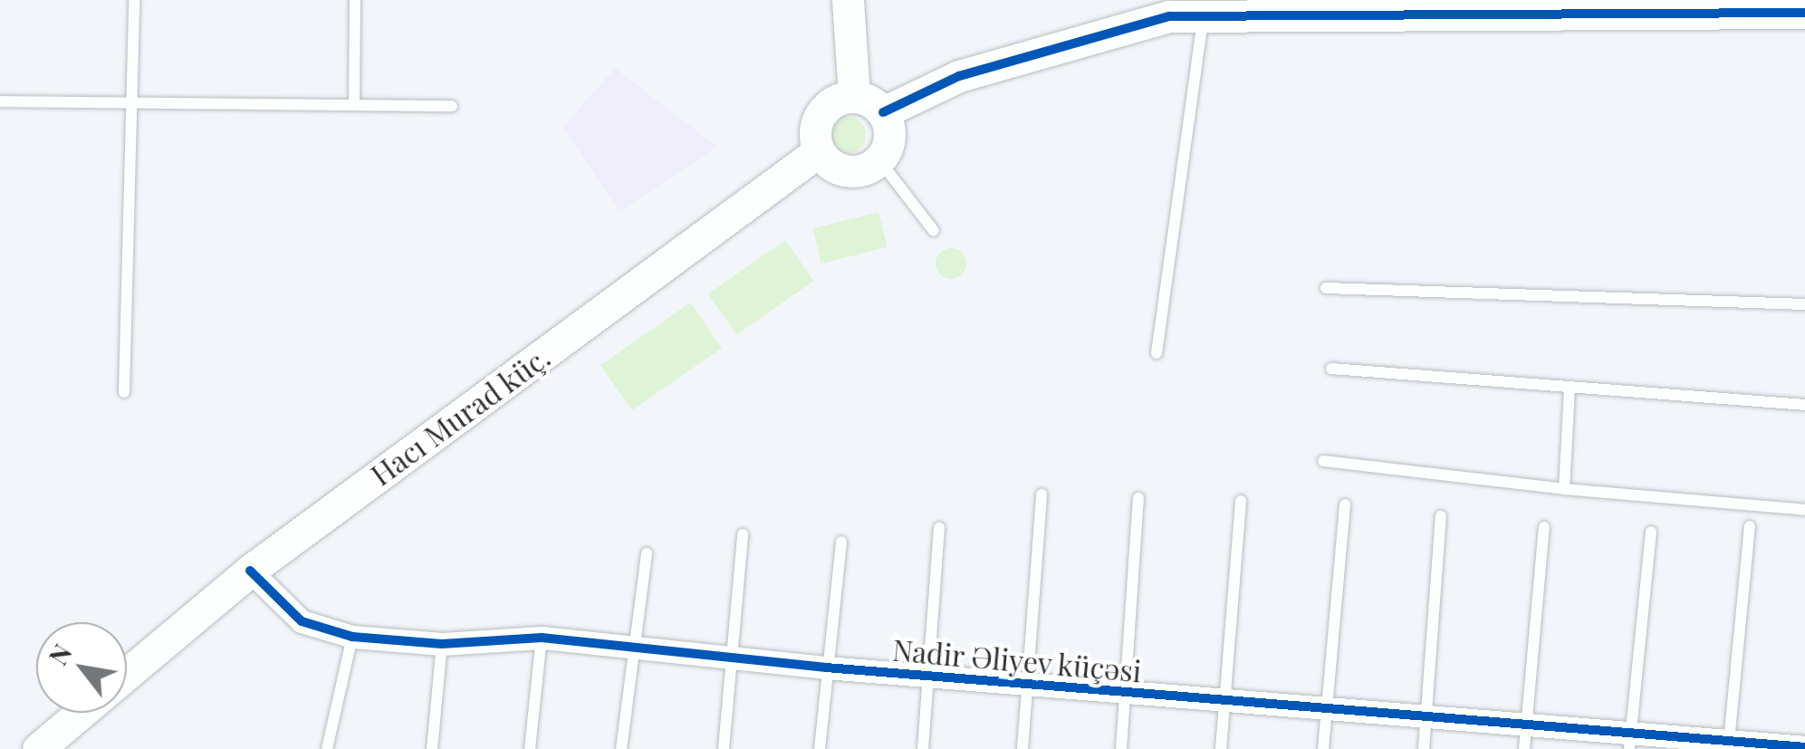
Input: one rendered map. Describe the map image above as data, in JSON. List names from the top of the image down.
{
  "streets": {
    "street": ["Hacı Murad küç.", "Nadir Əliyev küçəsi"]
  },
  "crossings": [
    ["Hacı Murad küç.", "Nadir Əliyev küçəsi"]
  ],
  "north": "top left"
}
